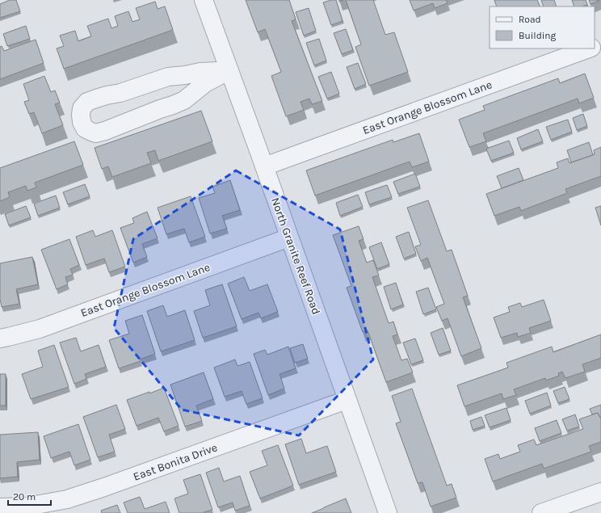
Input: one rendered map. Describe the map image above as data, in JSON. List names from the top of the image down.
{
  "streets": {
    "street": ["East Orange Blossom Lane", "North Granite Reef Road", "East Bonita Drive"]
  },
  "crossings": [
    ["East Orange Blossom Lane", "North Granite Reef Road"],
    ["North Granite Reef Road", "East Bonita Drive"]
  ],
  "legend": ["Road", "Building"],
  "scale_bar": "20 m"
}
